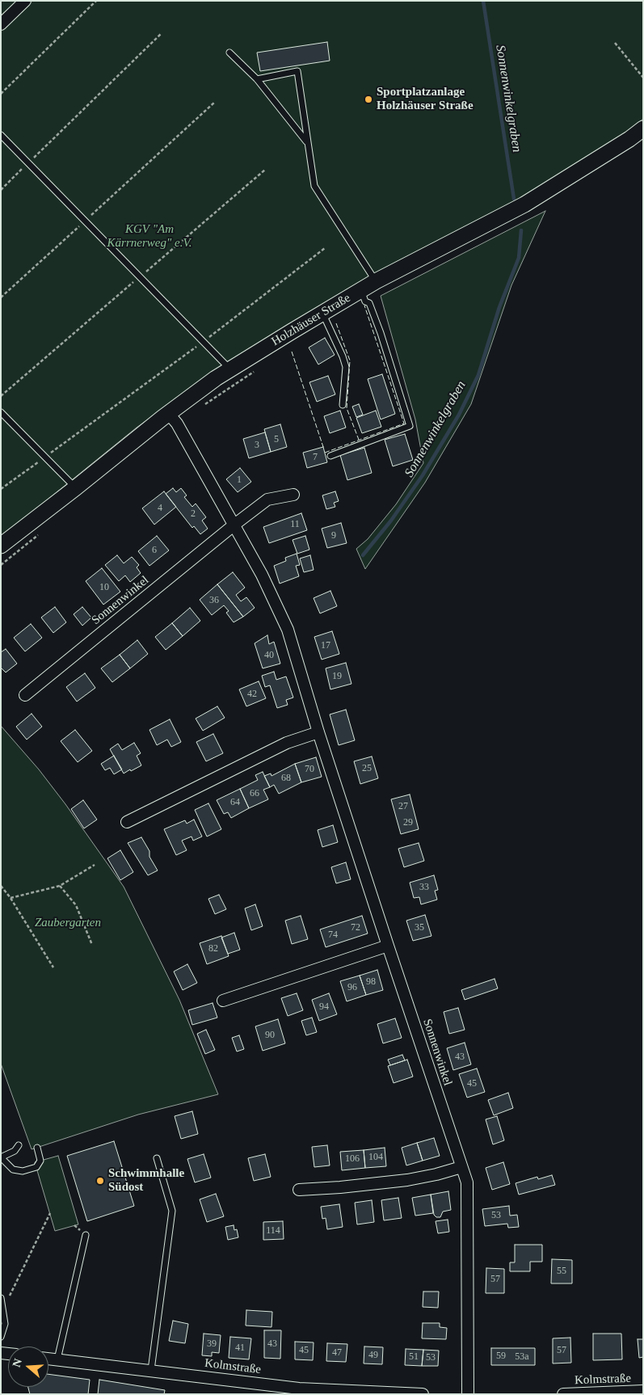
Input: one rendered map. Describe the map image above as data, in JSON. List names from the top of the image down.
{
  "streets": {
    "main road": ["Holzhäuser Straße"],
    "street": ["Sonnenwinkel", "Kolmstraße"]
  },
  "crossings": [
    ["Holzhäuser Straße", "Sonnenwinkel"]
  ],
  "water": ["Sonnenwinkelgraben"],
  "parks": ["KGV \"Am Kärrnerweg\" e.V.", "Zaubergarten"],
  "places": ["Sportplatzanlage Holzhäuser Straße", "Schwimmhalle Südost"],
  "house_numbers": [
    "5",
    "3",
    "7",
    "1",
    "4",
    "2",
    "11",
    "9",
    "6",
    "10",
    "36",
    "17",
    "40",
    "19",
    "42",
    "25",
    "70",
    "68",
    "66",
    "64",
    "27",
    "29",
    "33",
    "72",
    "35",
    "74",
    "82",
    "98",
    "96",
    "94",
    "90",
    "43",
    "45",
    "104",
    "106",
    "53",
    "114",
    "55",
    "57",
    "39",
    "43",
    "41",
    "45",
    "57",
    "47",
    "49",
    "59",
    "51",
    "53a",
    "53"
  ],
  "north": "left"
}
